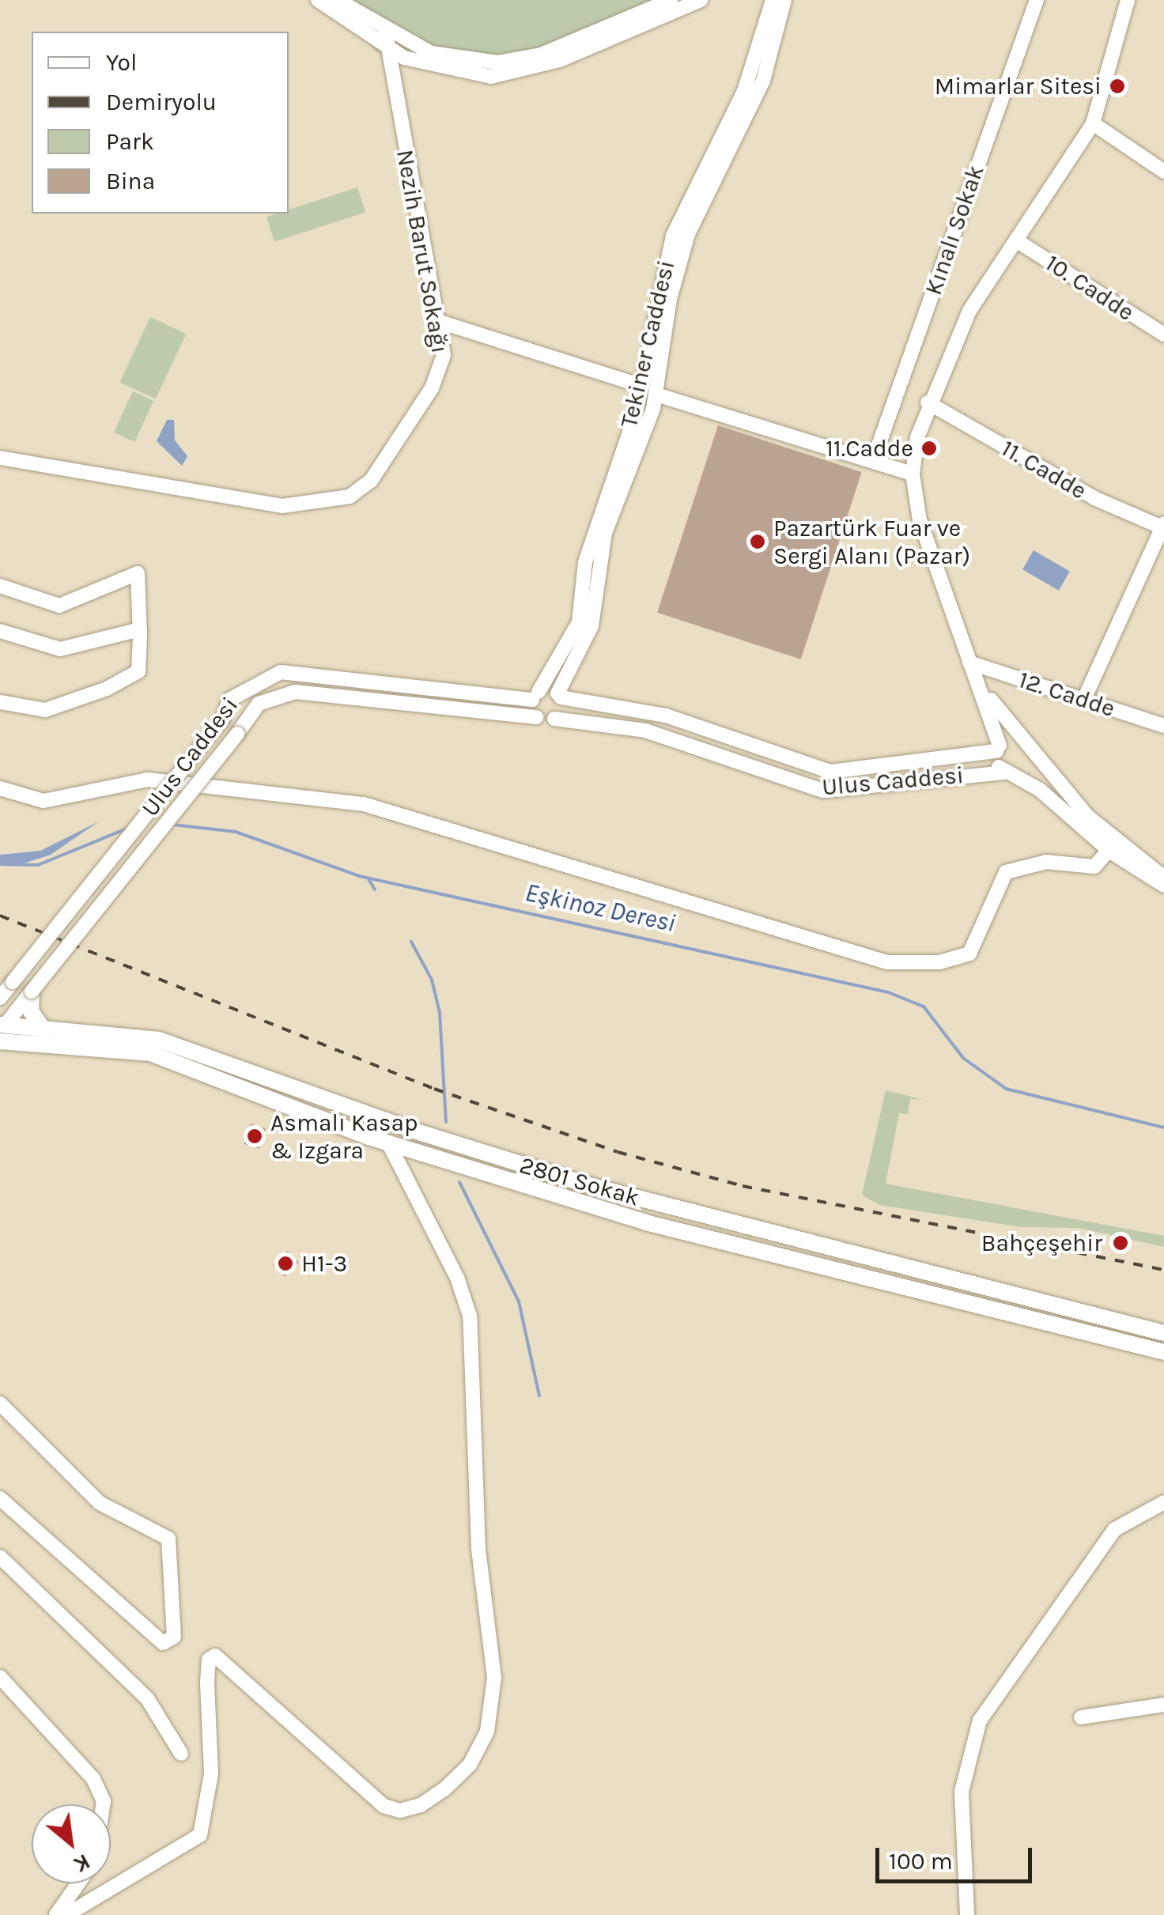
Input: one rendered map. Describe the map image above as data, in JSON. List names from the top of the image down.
{
  "streets": {
    "main road": ["2801 Sokak"],
    "street": [
      "Kınalı Sokak",
      "Nezih Barut Sokağı",
      "10. Cadde",
      "Tekiner Caddesi",
      "11. Cadde",
      "12. Cadde",
      "Ulus Caddesi"
    ]
  },
  "crossings": [
    ["Tekiner Caddesi", "Ulus Caddesi"],
    ["Ulus Caddesi", "2801 Sokak"]
  ],
  "water": ["Eşkinoz Deresi"],
  "places": [
    "Mimarlar Sitesi",
    "11.Cadde",
    "Pazartürk Fuar ve Sergi Alanı (Pazar)",
    "Asmalı Kasap & Izgara",
    "Bahçeşehir",
    "H1-3"
  ],
  "legend": [
    "Yol",
    "Demiryolu",
    "Park",
    "Bina"
  ],
  "scale_bar": "100 m",
  "north": "bottom right"
}
